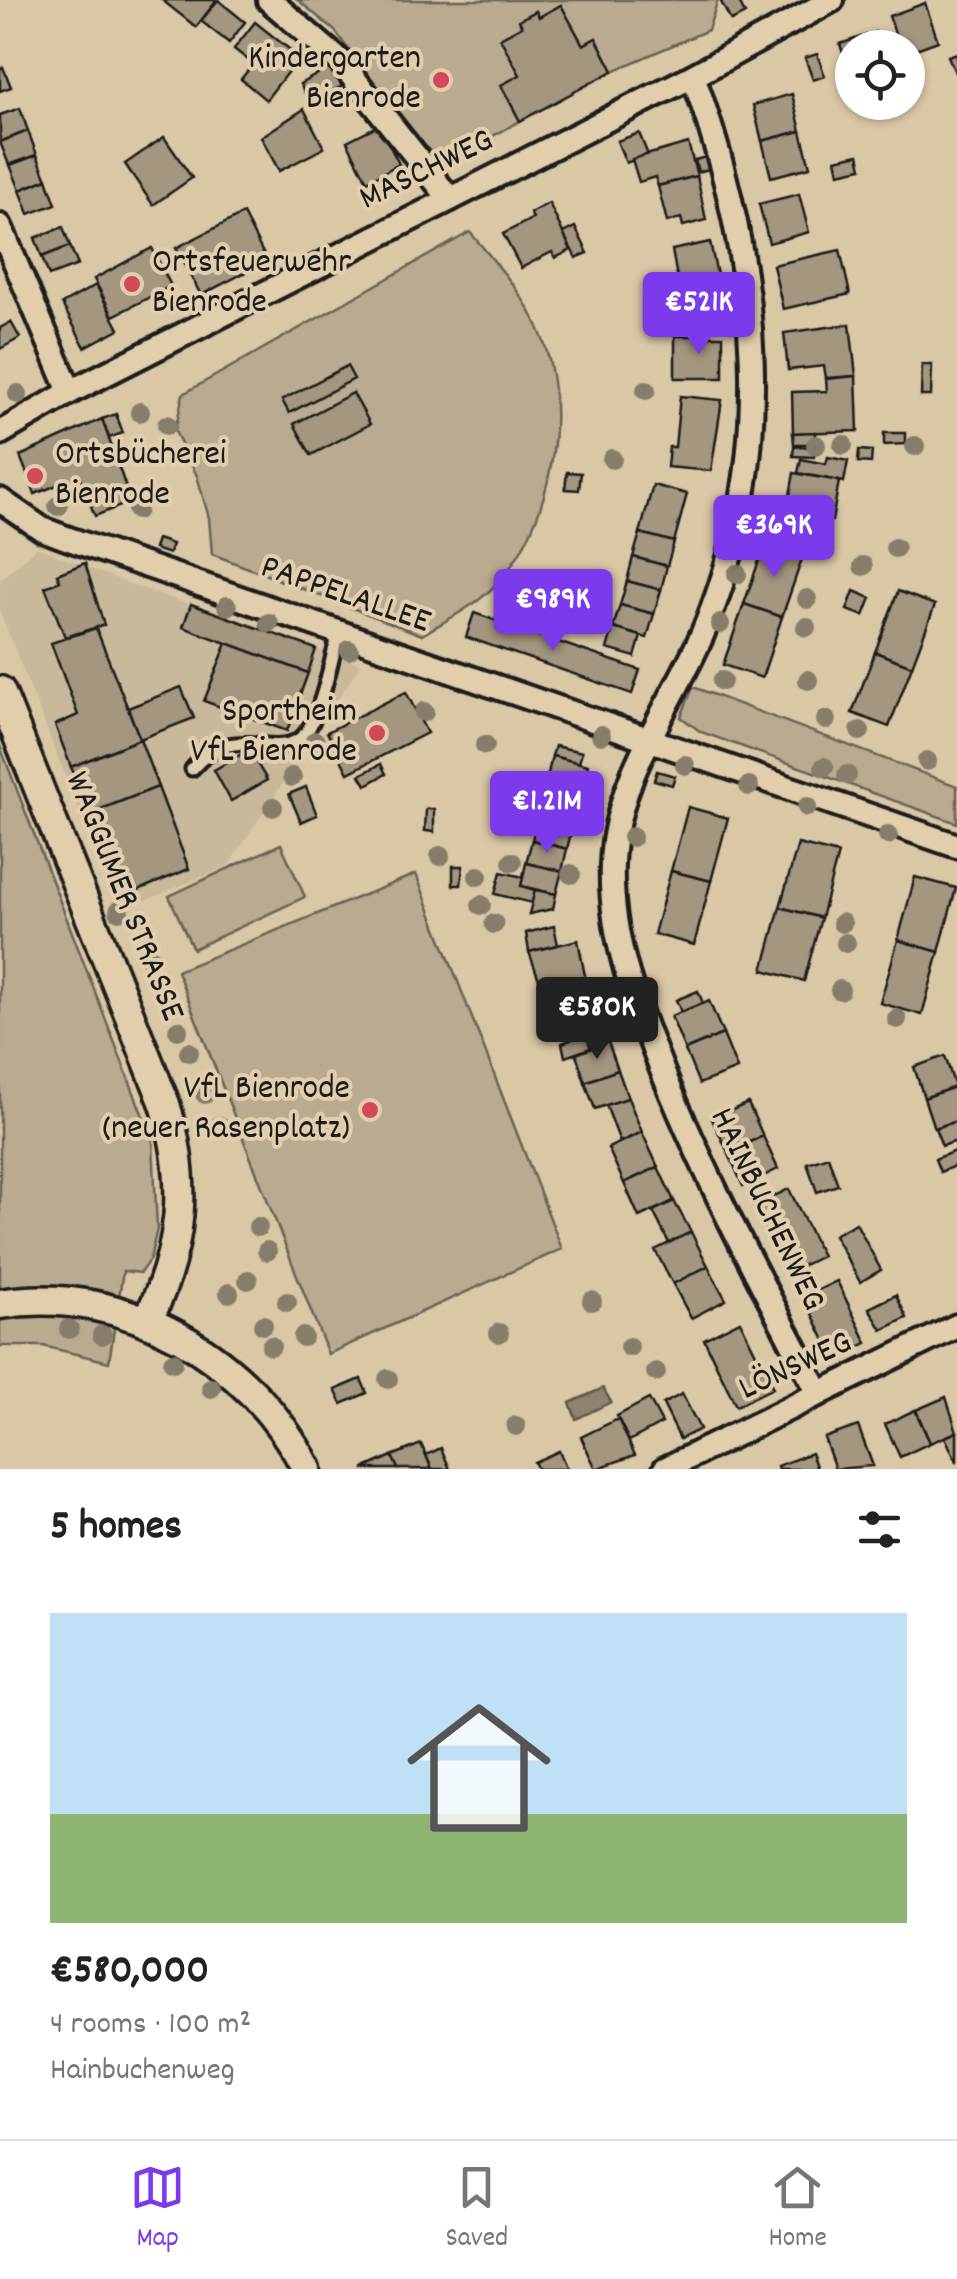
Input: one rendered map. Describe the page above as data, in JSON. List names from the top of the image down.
{
  "streets": {
    "street": [
      "MASCHWEG",
      "PAPPELALLEE",
      "WAGGUMER STRASSE",
      "HAINBUCHENWEG",
      "LÖNSWEG"
    ]
  },
  "crossings": [
    ["MASCHWEG", "HAINBUCHENWEG"],
    ["PAPPELALLEE", "HAINBUCHENWEG"],
    ["HAINBUCHENWEG", "LÖNSWEG"]
  ],
  "places": [
    "Kindergarten Bienrode",
    "Ortsfeuerwehr Bienrode",
    "Ortsbücherei Bienrode",
    "Sportheim VfL Bienrode",
    "VfL Bienrode (neuer Rasenplatz)"
  ],
  "page": {
    "price": [
      "€521K",
      "€369K",
      "€989K",
      "€1.21M",
      "€580K"
    ],
    "heading": "5 homes",
    "list": [
      {
        "name": "€580,000",
        "note": "4 rooms · 100 m² · Hainbuchenweg"
      }
    ],
    "tabs": ["Map", "Saved", "Home"]
  }
}
